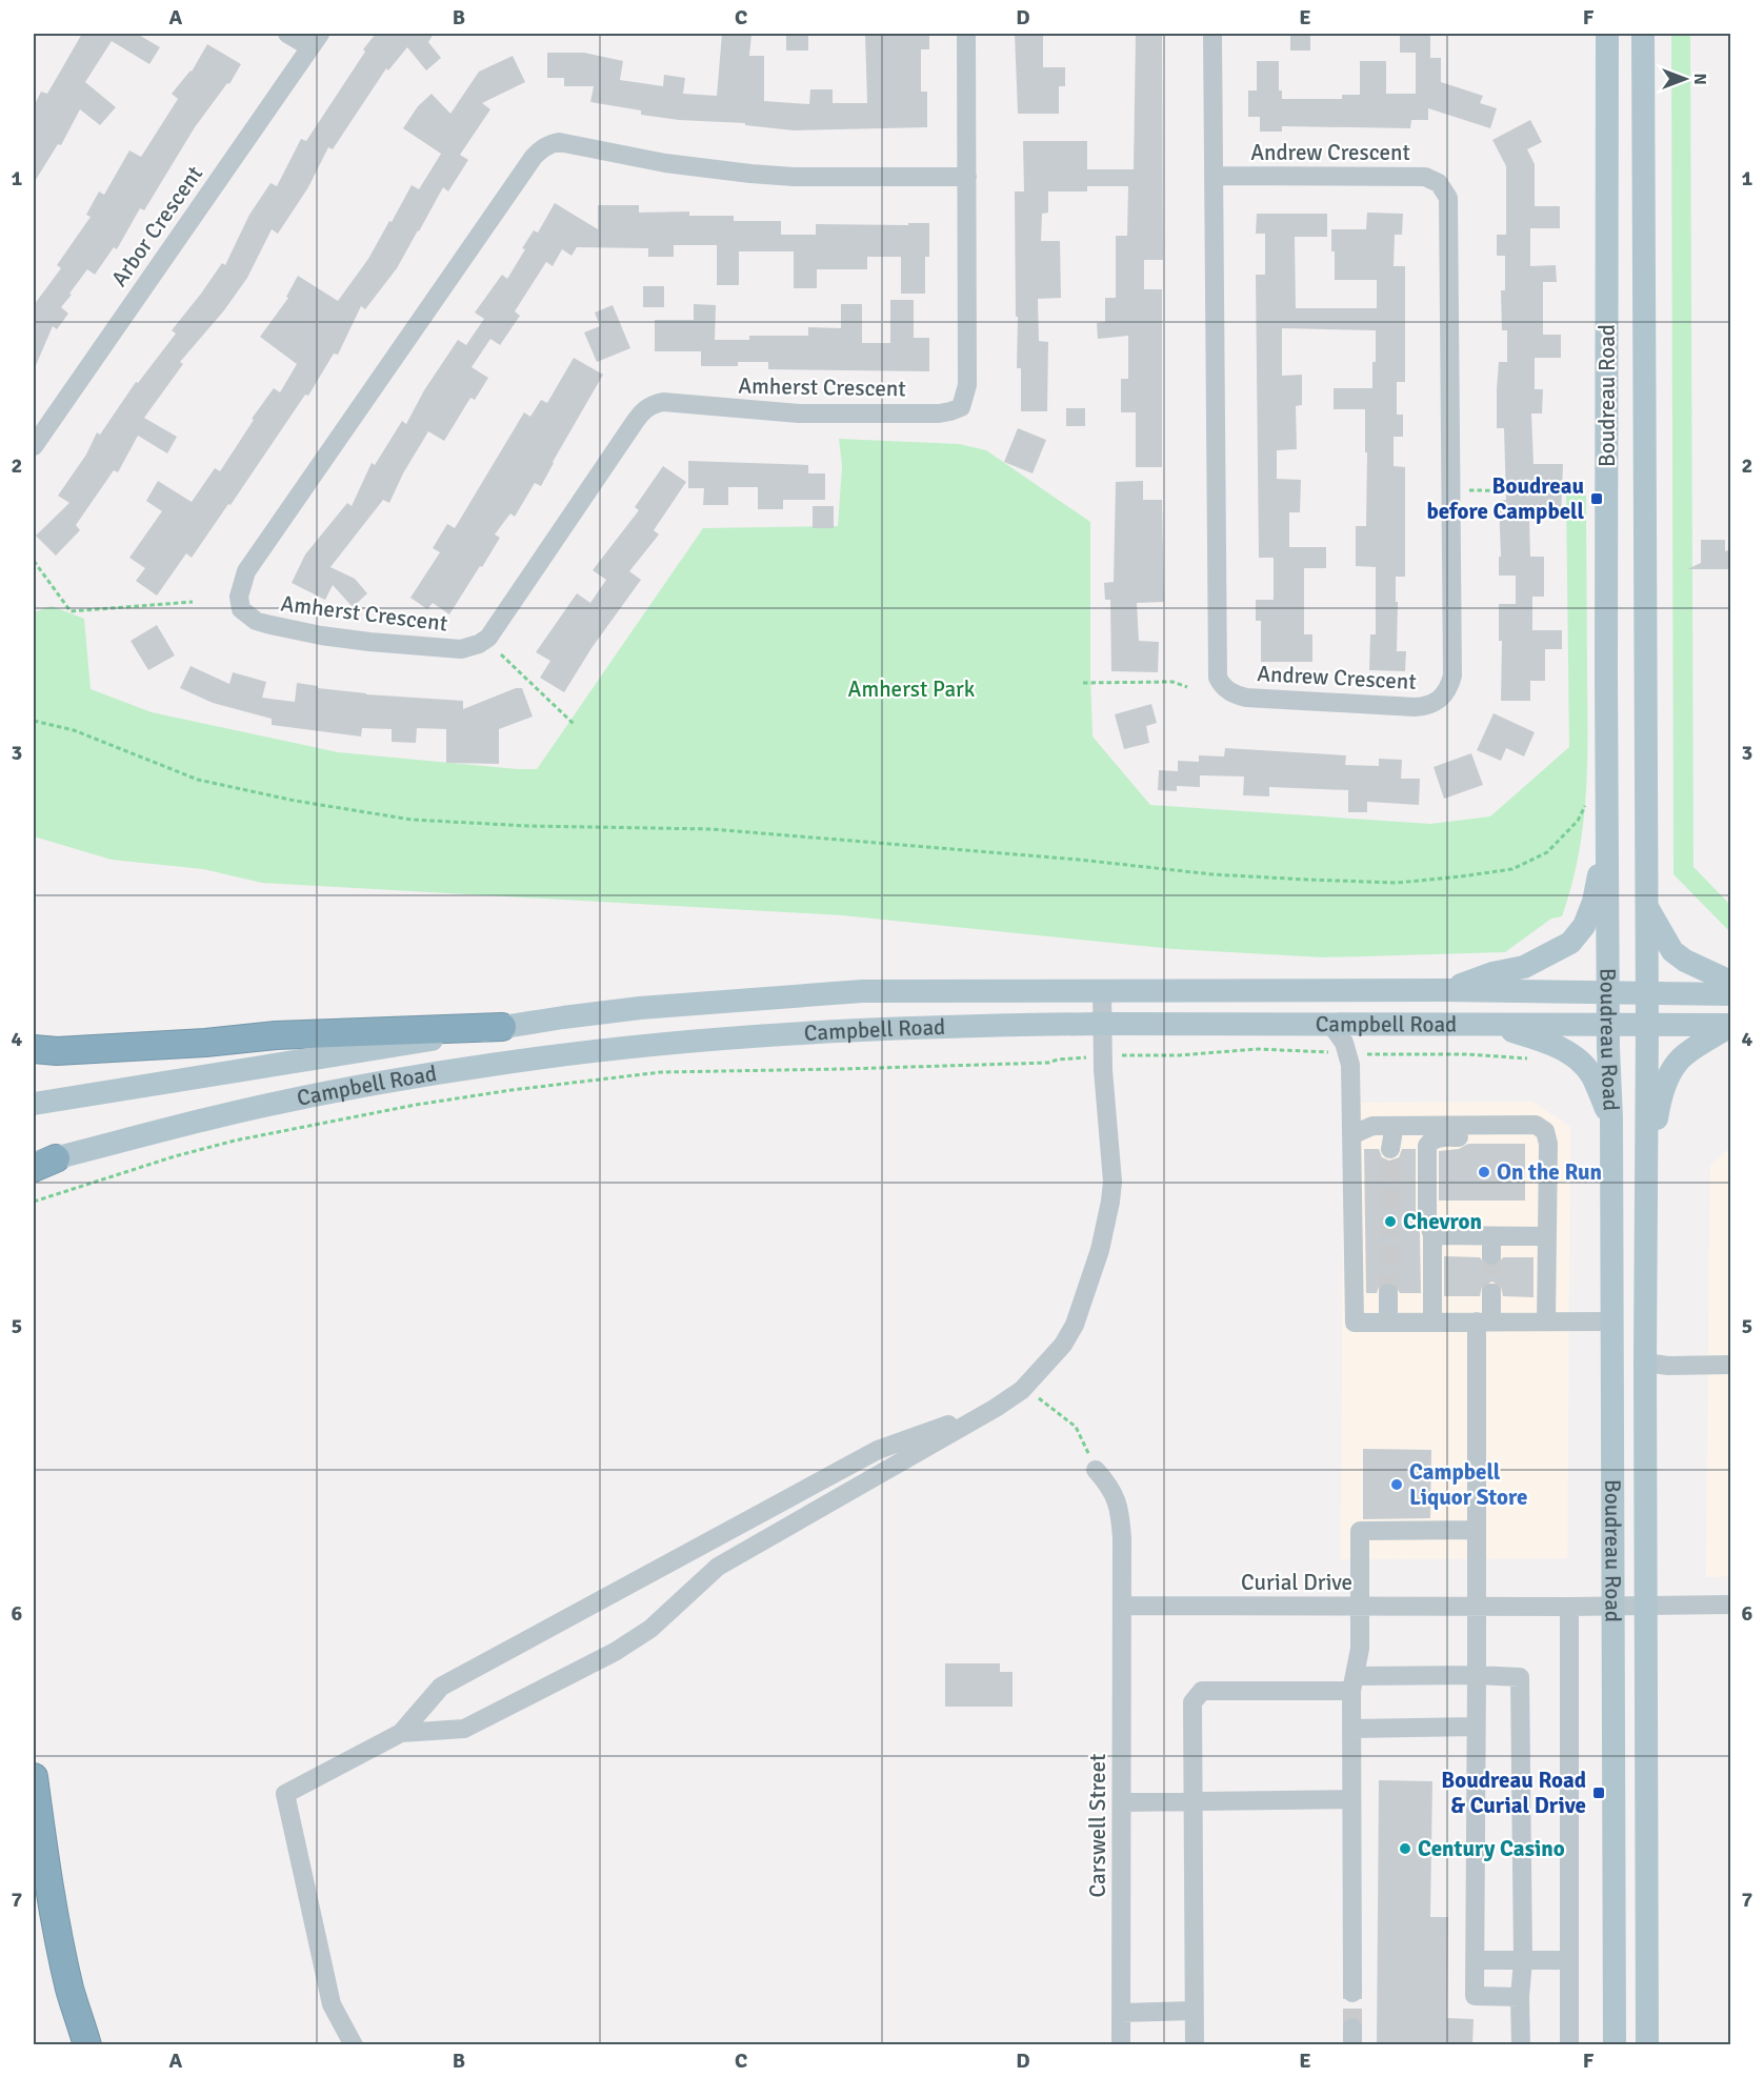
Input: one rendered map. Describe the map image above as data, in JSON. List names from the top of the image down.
{
  "streets": {
    "main road": ["Boudreau Road", "Campbell Road"],
    "street": [
      "Andrew Crescent",
      "Arbor Crescent",
      "Amherst Crescent",
      "Curial Drive",
      "Carswell Street"
    ]
  },
  "crossings": [
    ["Boudreau Road", "Campbell Road"],
    ["Boudreau Road", "Curial Drive"],
    ["Curial Drive", "Carswell Street"]
  ],
  "parks": ["Amherst Park"],
  "places": {
    "transit": ["Boudreau before Campbell", "Boudreau Road & Curial Drive"],
    "other": [
      "On the Run",
      "Chevron",
      "Campbell Liquor Store",
      "Century Casino"
    ]
  },
  "north": "right",
  "grid": {
    "columns": [
      "A",
      "B",
      "C",
      "D",
      "E",
      "F"
    ],
    "rows": [
      "1",
      "2",
      "3",
      "4",
      "5",
      "6",
      "7"
    ]
  }
}
